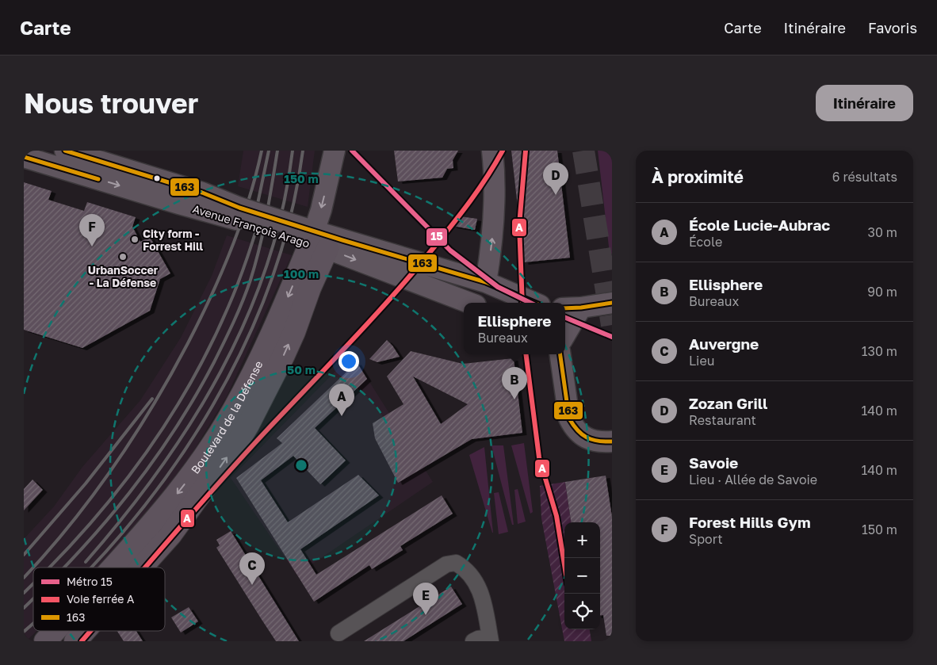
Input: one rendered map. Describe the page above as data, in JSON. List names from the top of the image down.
{
  "streets": {
    "highway": ["Boulevard de la Défense"],
    "main road": ["Avenue François Arago"]
  },
  "crossings": [
    ["Avenue François Arago", "Boulevard de la Défense"]
  ],
  "places": ["City form - Forrest Hill", "UrbanSoccer - La Défense"],
  "lines": ["metro line 15", "rail line A", "transit line 163"],
  "legend": ["Métro 15", "Voie ferrée A", "163"],
  "page": {
    "header": "Carte",
    "nav": ["Carte", "Itinéraire", "Favoris"],
    "buttons": "Itinéraire",
    "title": "Nous trouver",
    "heading": ["À proximité", "6 résultats"],
    "pins": [
      "D",
      "F",
      "B",
      "A",
      "C",
      "E"
    ],
    "list": [
      {
        "mark": "A",
        "name": "École Lucie-Aubrac",
        "note": "École",
        "value": "30 m"
      },
      {
        "mark": "B",
        "name": "Ellisphere",
        "note": "Bureaux",
        "value": "90 m"
      },
      {
        "mark": "C",
        "name": "Auvergne",
        "note": "Lieu",
        "value": "130 m"
      },
      {
        "mark": "D",
        "name": "Zozan Grill",
        "note": "Restaurant",
        "value": "140 m"
      },
      {
        "mark": "E",
        "name": "Savoie",
        "note": "Lieu · Allée de Savoie",
        "value": "140 m"
      },
      {
        "mark": "F",
        "name": "Forest Hills Gym",
        "note": "Sport",
        "value": "150 m"
      }
    ],
    "popup": ["Ellisphere", "Bureaux"],
    "map_buttons": ["+", "−"]
  },
  "rings": ["150 m", "100 m", "50 m"]
}
